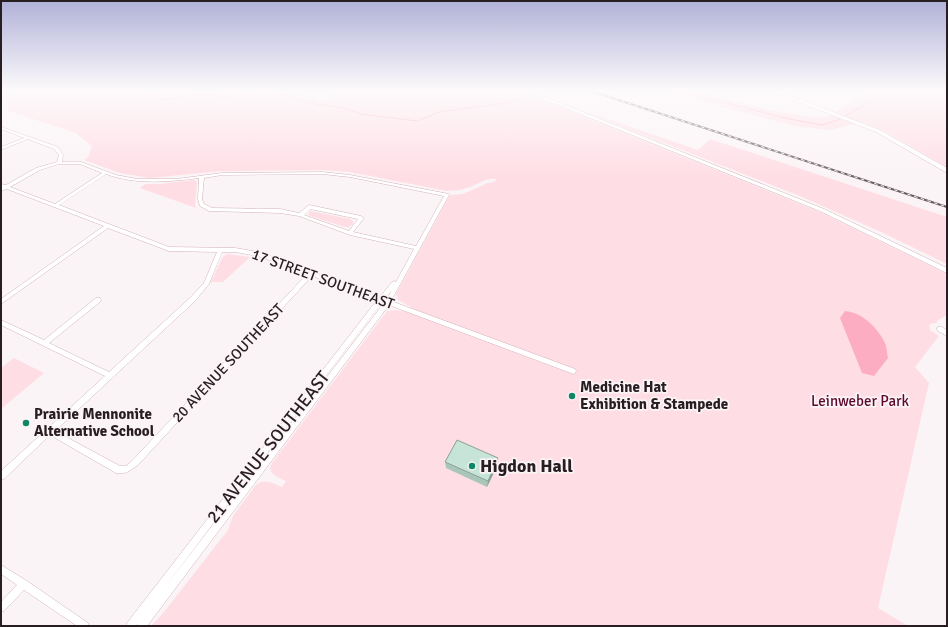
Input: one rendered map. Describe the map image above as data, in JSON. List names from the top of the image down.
{
  "streets": {
    "street": ["17 STREET SOUTHEAST", "20 AVENUE SOUTHEAST", "21 AVENUE SOUTHEAST"]
  },
  "crossings": [
    ["17 STREET SOUTHEAST", "20 AVENUE SOUTHEAST"],
    ["17 STREET SOUTHEAST", "21 AVENUE SOUTHEAST"]
  ],
  "parks": ["Leinweber Park"],
  "places": ["Medicine Hat Exhibition & Stampede", "Prairie Mennonite Alternative School", "Higdon Hall"]
}
